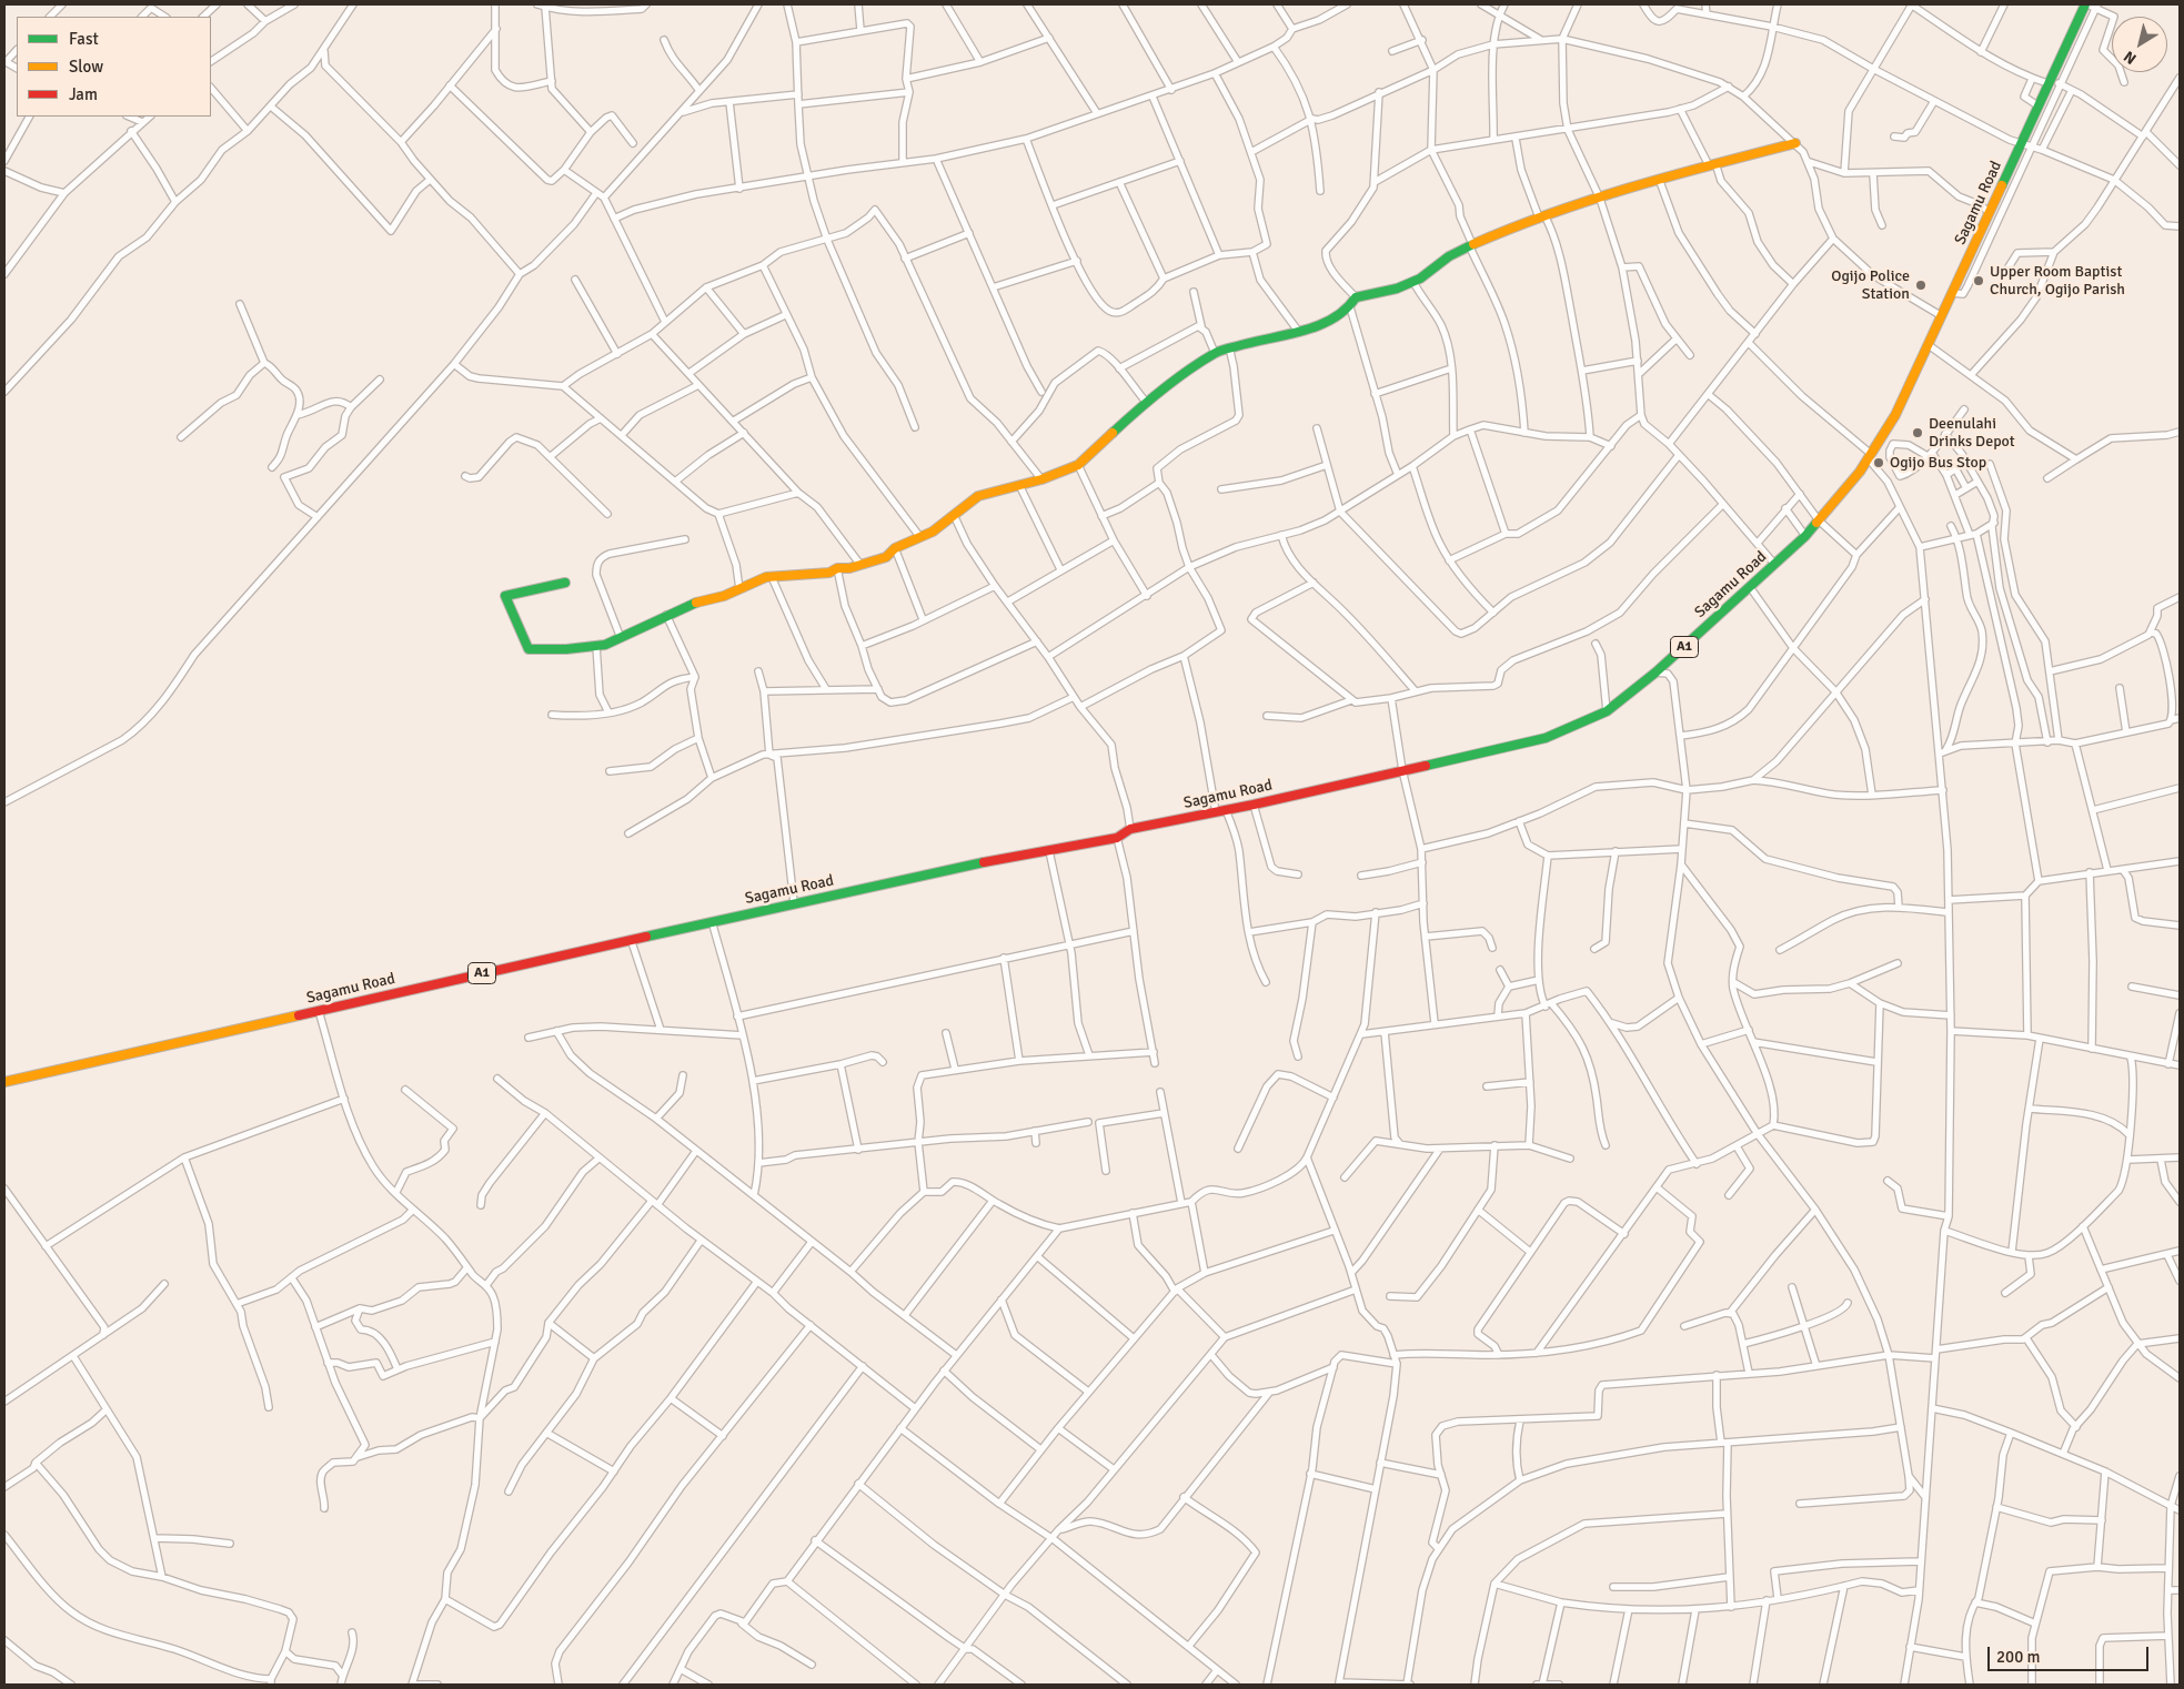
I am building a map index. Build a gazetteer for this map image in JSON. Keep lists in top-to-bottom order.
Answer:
{
  "streets": {
    "main road": ["Sagamu Road", "A1"]
  },
  "places": [
    "Upper Room Baptist Church, Ogijo Parish",
    "Ogijo Police Station",
    "Deenulahi Drinks Depot",
    "Ogijo Bus Stop"
  ],
  "legend": ["Fast", "Slow", "Jam"],
  "scale_bar": "200 m",
  "north": "bottom left"
}
